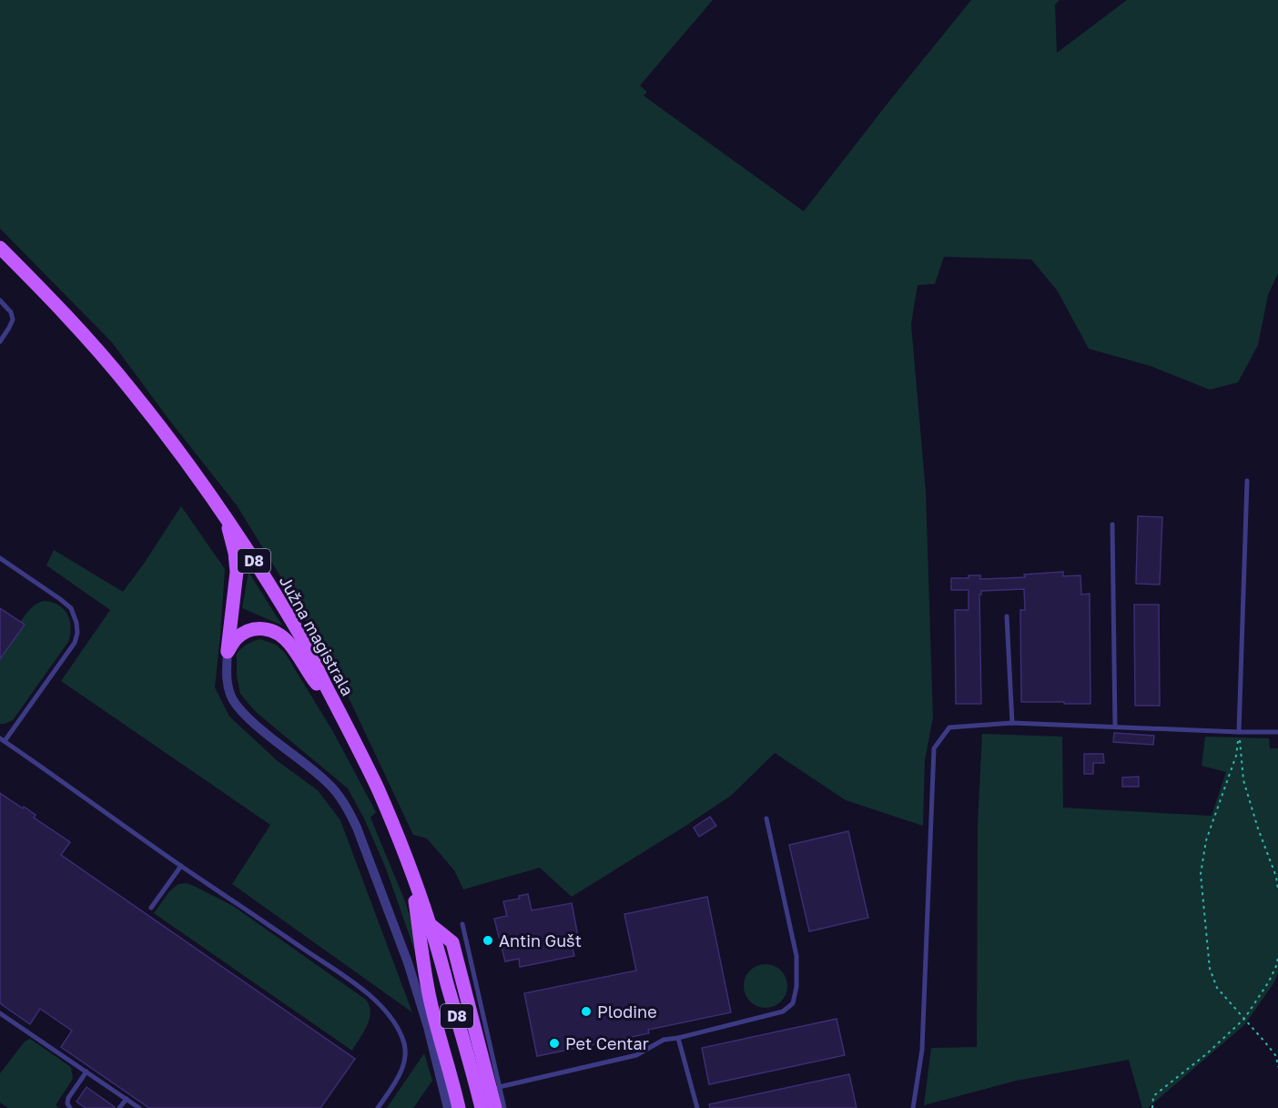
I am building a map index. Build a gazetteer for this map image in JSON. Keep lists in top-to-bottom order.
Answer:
{
  "streets": {
    "main road": ["D8", "Južna magistrala"]
  },
  "places": ["Antin Gušt", "Plodine", "Pet Centar"]
}
